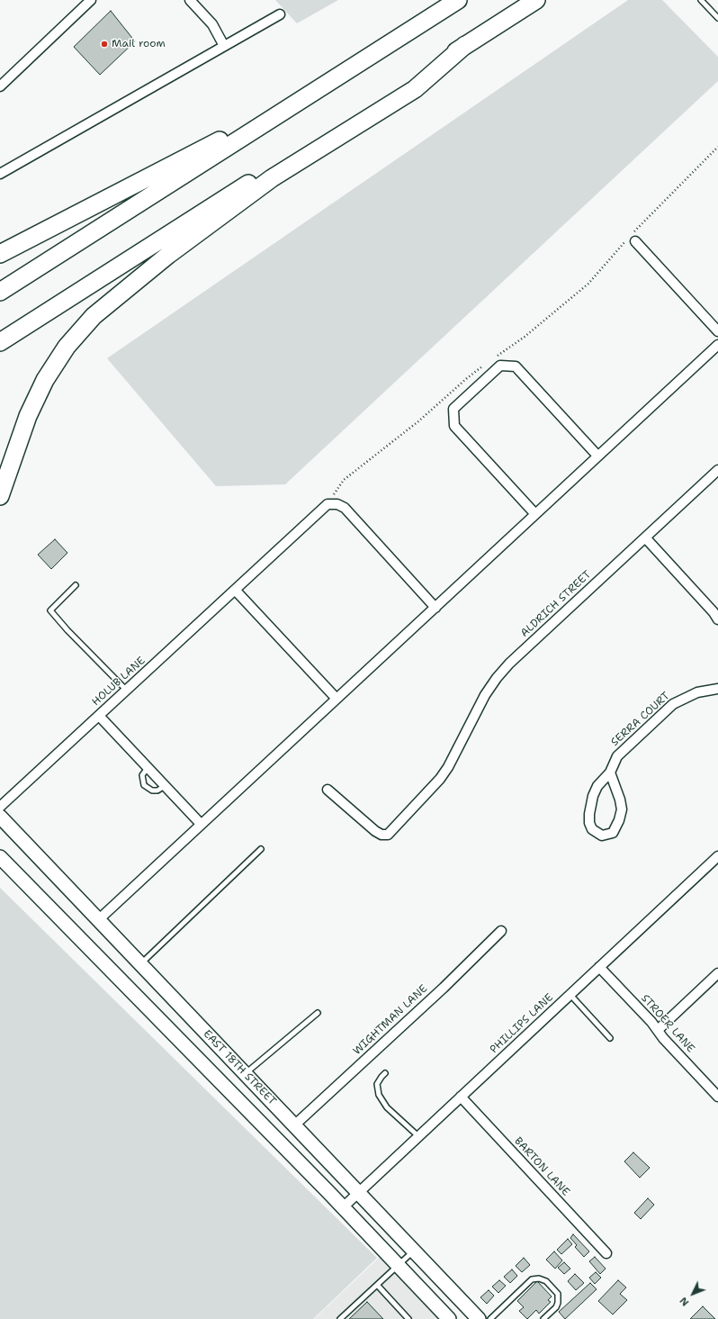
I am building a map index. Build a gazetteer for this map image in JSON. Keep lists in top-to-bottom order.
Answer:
{
  "streets": {
    "main road": ["EAST 18TH STREET"],
    "street": [
      "ALDRICH STREET",
      "HOLUB LANE",
      "SERRA COURT",
      "WIGHTMAN LANE",
      "PHILLIPS LANE",
      "STROER LANE",
      "BARTON LANE"
    ]
  },
  "crossings": [
    ["WIGHTMAN LANE", "EAST 18TH STREET"],
    ["PHILLIPS LANE", "STROER LANE"],
    ["PHILLIPS LANE", "EAST 18TH STREET"],
    ["PHILLIPS LANE", "BARTON LANE"]
  ],
  "places": ["Mail room"],
  "north": "bottom left"
}
